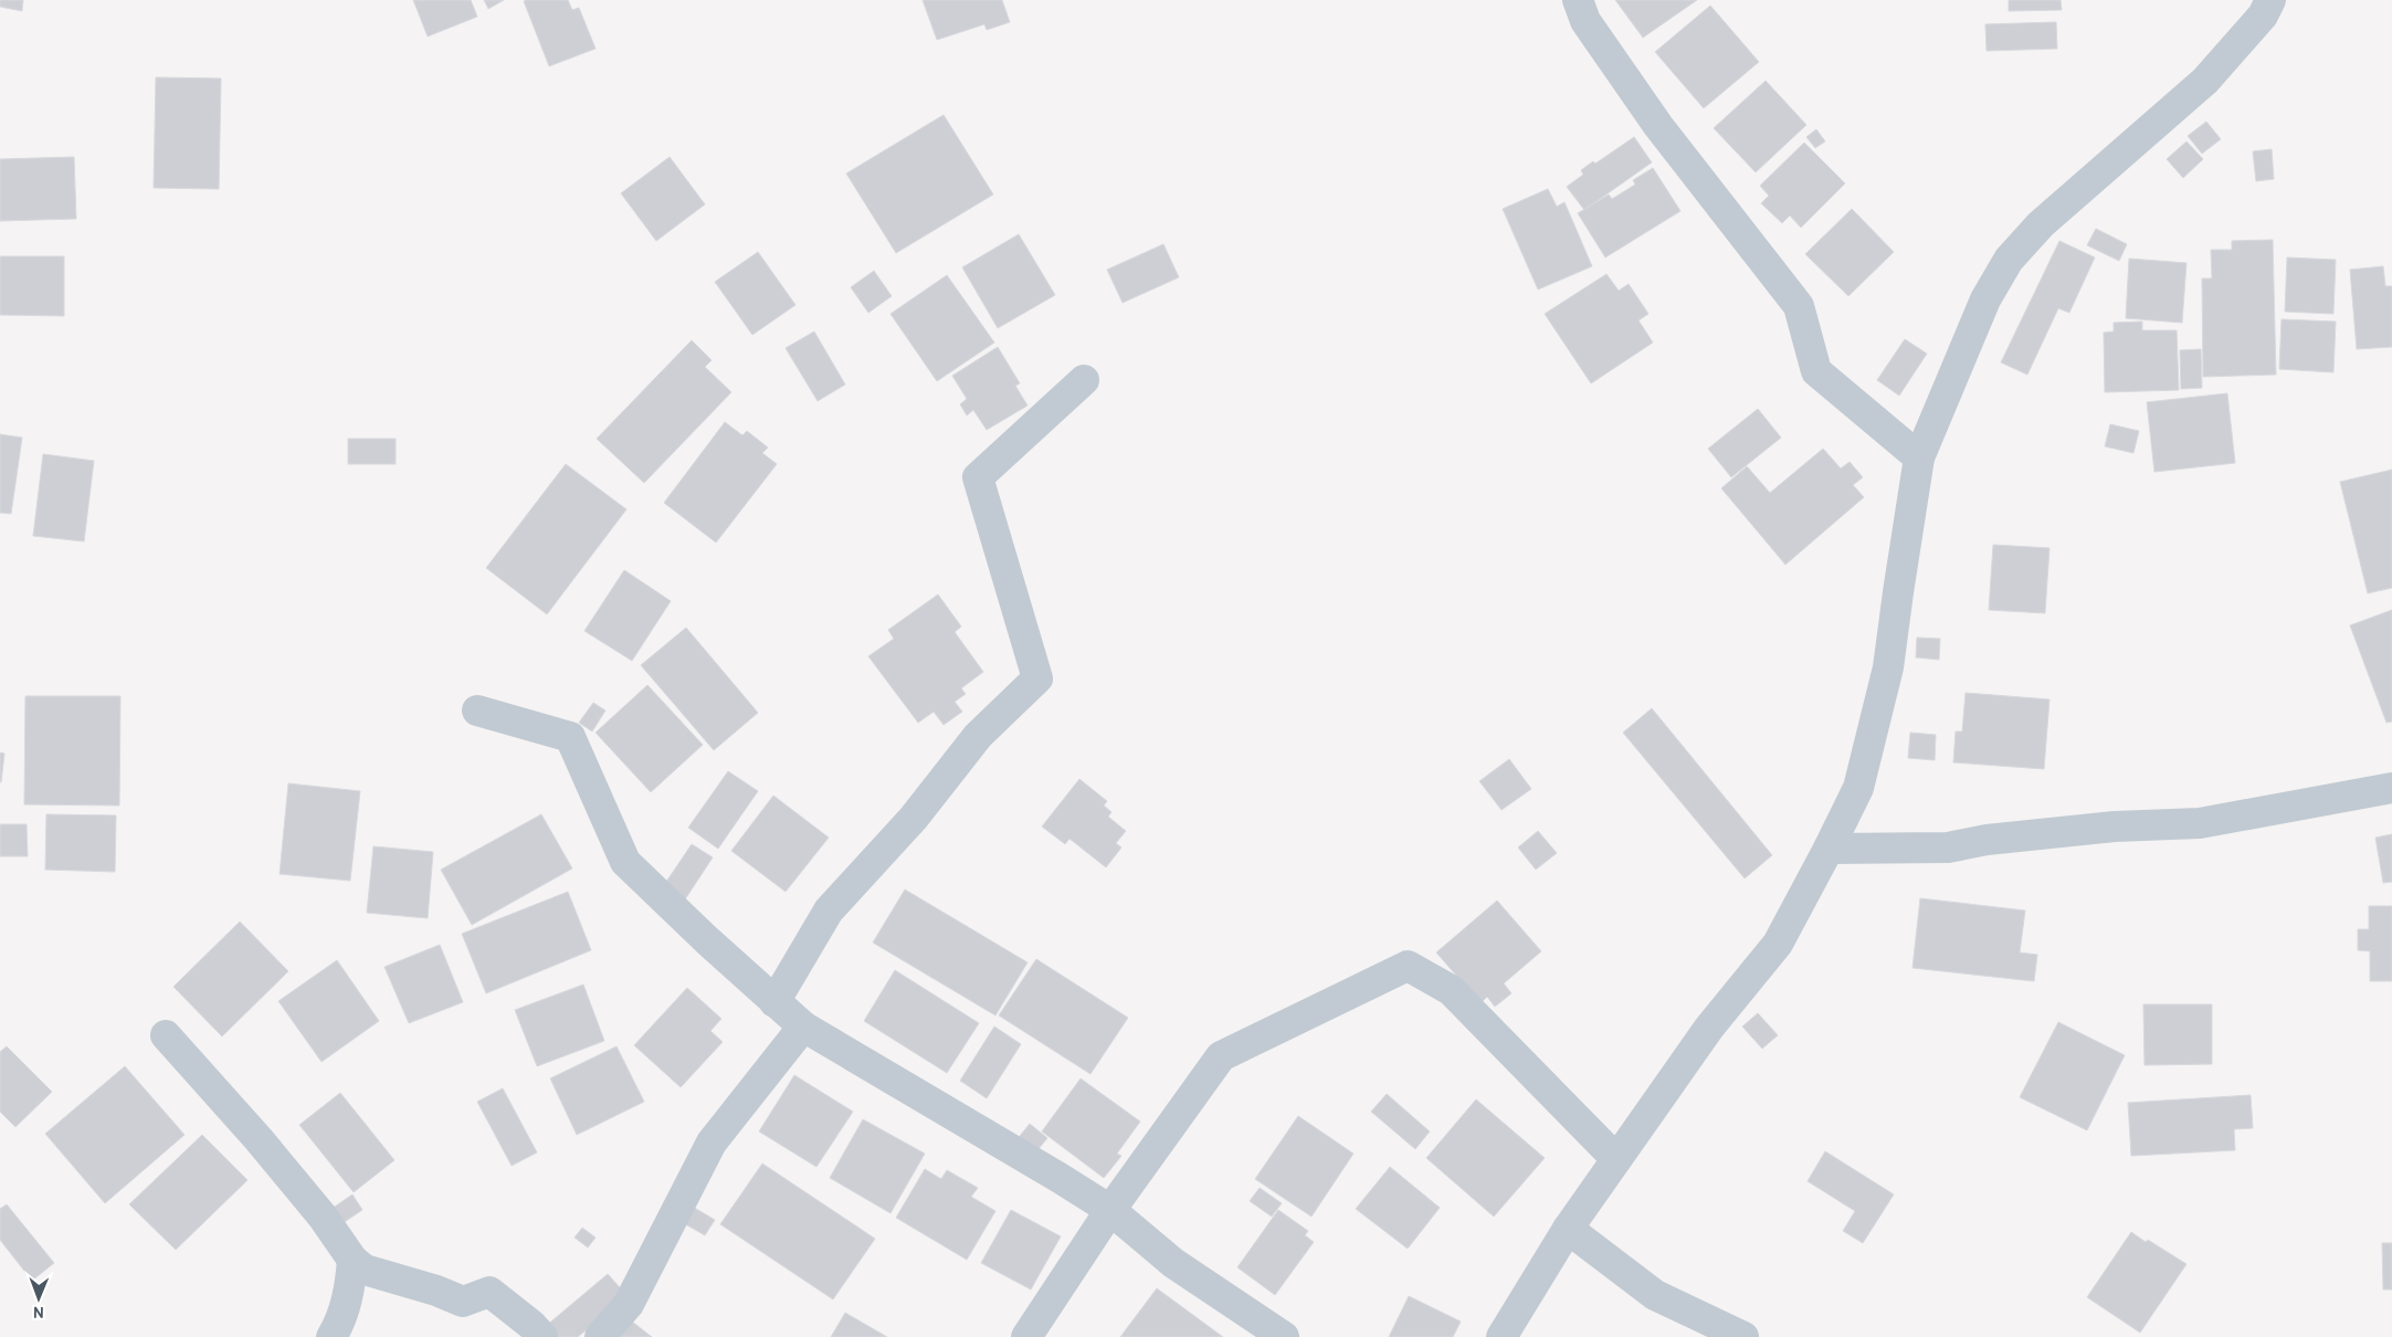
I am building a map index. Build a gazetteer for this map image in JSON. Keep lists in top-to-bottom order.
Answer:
{
  "north": "bottom"
}
